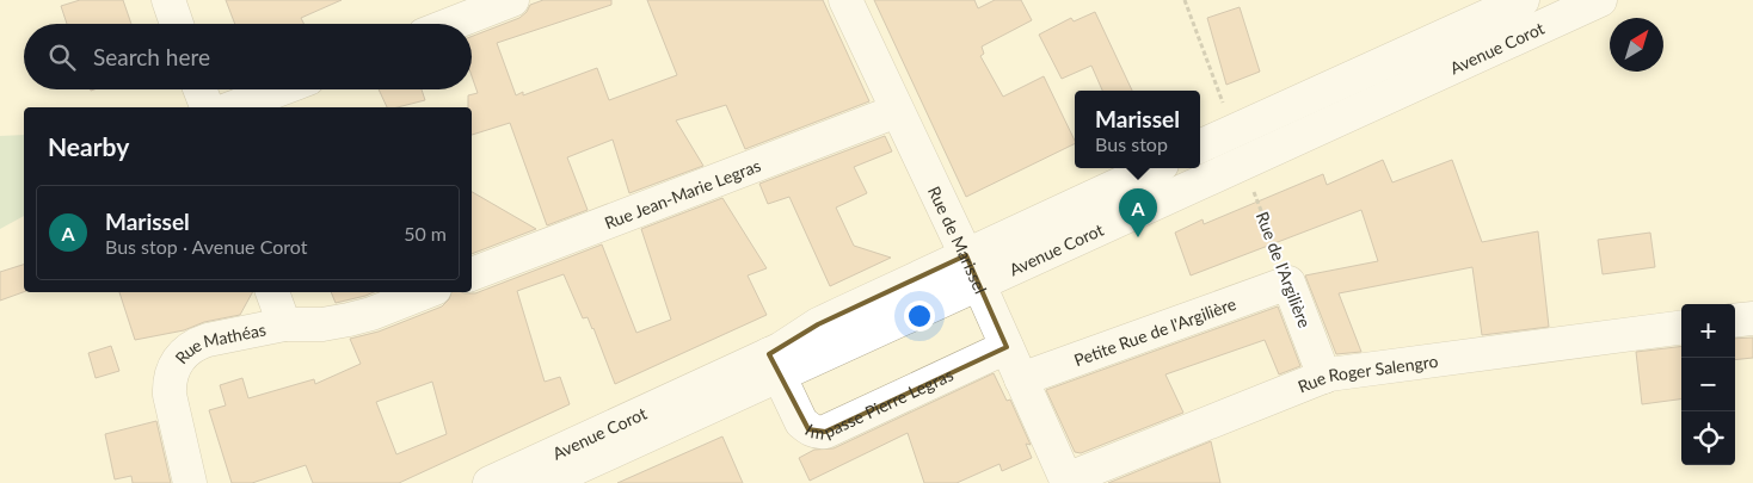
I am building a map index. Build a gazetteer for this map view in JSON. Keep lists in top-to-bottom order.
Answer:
{
  "streets": {
    "street": [
      "Avenue Corot",
      "Rue Jean-Marie Legras",
      "Rue de Marissel",
      "Rue de l'Argilière",
      "Petite Rue de l'Argilière",
      "Rue Mathéas",
      "Rue Roger Salengro",
      "Impasse Pierre Legras"
    ]
  },
  "crossings": [
    ["Avenue Corot", "Rue de Marissel"],
    ["Avenue Corot", "Rue de l'Argilière"],
    ["Avenue Corot", "Impasse Pierre Legras"],
    ["Rue Jean-Marie Legras", "Rue de Marissel"],
    ["Rue de Marissel", "Petite Rue de l'Argilière"],
    ["Rue de Marissel", "Rue Roger Salengro"],
    ["Rue de Marissel", "Impasse Pierre Legras"],
    ["Rue de l'Argilière", "Petite Rue de l'Argilière"],
    ["Rue de l'Argilière", "Rue Roger Salengro"]
  ],
  "north": "top right",
  "page": {
    "search": "Search here",
    "popup": ["Marissel", "Bus stop"],
    "heading": "Nearby",
    "list": [
      {
        "mark": "A",
        "name": "Marissel",
        "note": "Bus stop · Avenue Corot",
        "value": "50 m"
      }
    ],
    "pins": "A",
    "map_buttons": ["+", "−"]
  }
}
